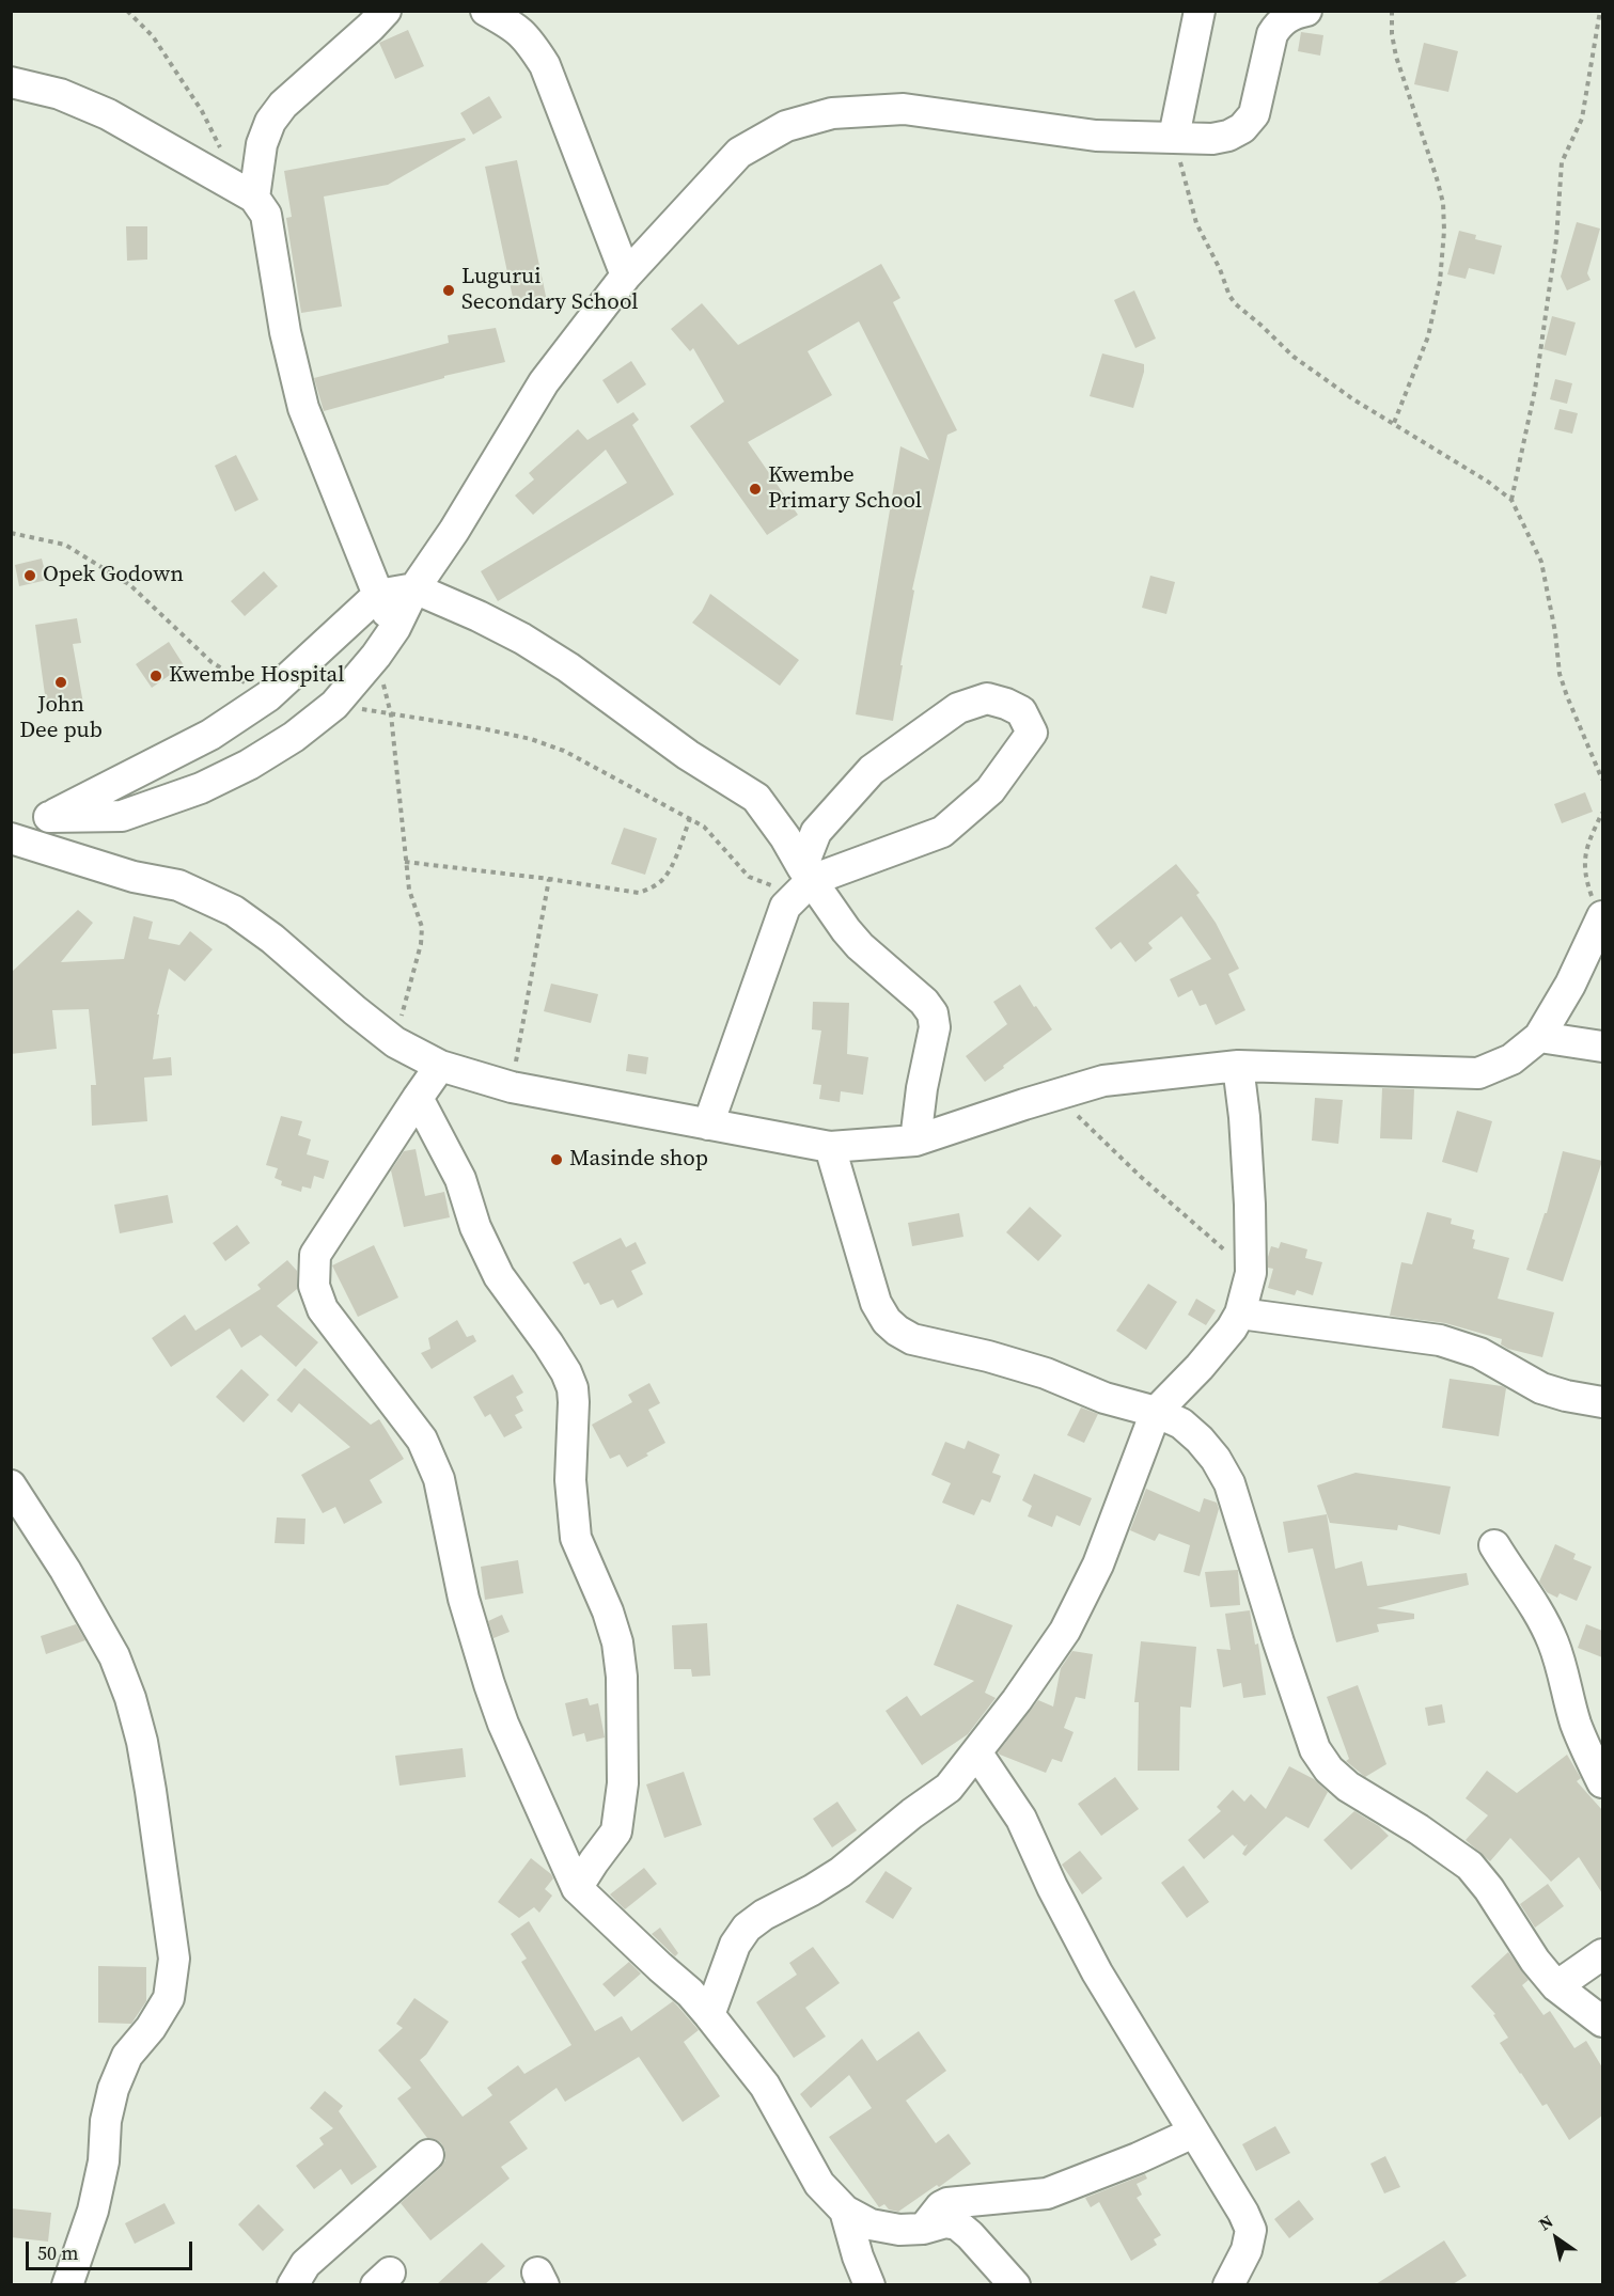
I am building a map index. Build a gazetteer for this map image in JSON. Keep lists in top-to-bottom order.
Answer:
{
  "places": [
    "Lugurui Secondary School",
    "Kwembe Primary School",
    "Opek Godown",
    "Kwembe Hospital",
    "John Dee pub",
    "Masinde shop"
  ],
  "scale_bar": "50 m",
  "north": "top left"
}
